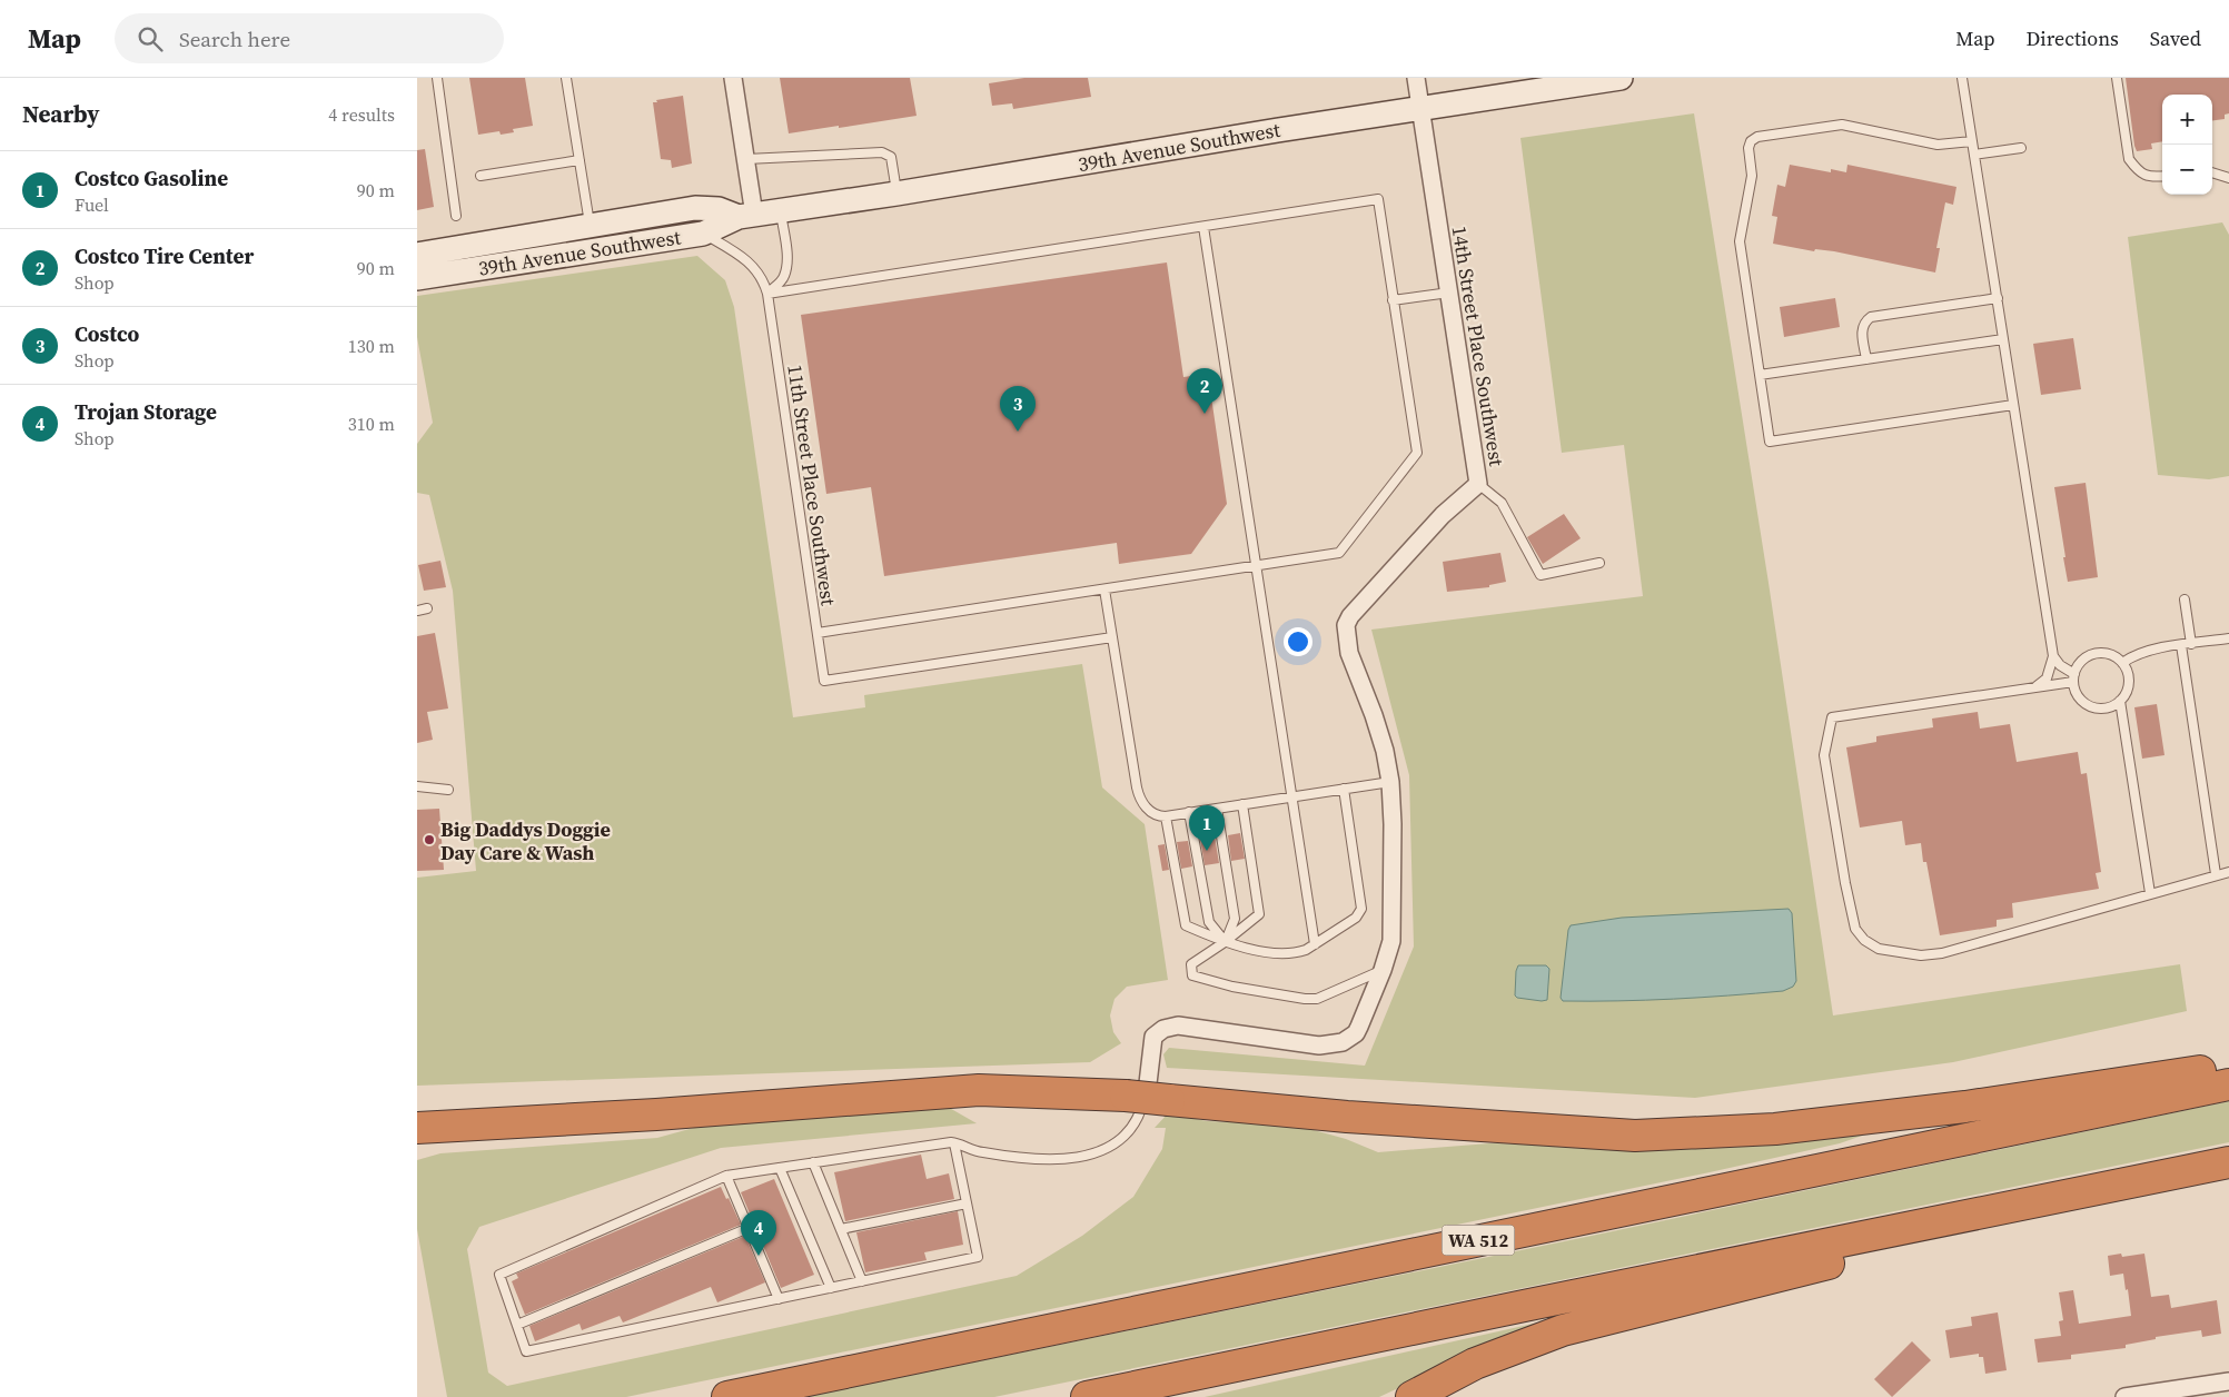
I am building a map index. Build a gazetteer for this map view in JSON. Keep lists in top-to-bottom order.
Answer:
{
  "streets": {
    "highway": ["WA 512"],
    "main road": ["39th Avenue Southwest"],
    "street": ["14th Street Place Southwest"],
    "lane": ["11th Street Place Southwest"]
  },
  "crossings": [
    ["39th Avenue Southwest", "14th Street Place Southwest"],
    ["39th Avenue Southwest", "11th Street Place Southwest"]
  ],
  "places": ["Big Daddys Doggie Day Care & Wash"],
  "page": {
    "header": "Map",
    "search": "Search here",
    "nav": ["Map", "Directions", "Saved"],
    "heading": ["Nearby", "4 results"],
    "map_buttons": ["+", "−"],
    "list": [
      {
        "mark": "1",
        "name": "Costco Gasoline",
        "note": "Fuel",
        "value": "90 m"
      },
      {
        "mark": "2",
        "name": "Costco Tire Center",
        "note": "Shop",
        "value": "90 m"
      },
      {
        "mark": "3",
        "name": "Costco",
        "note": "Shop",
        "value": "130 m"
      },
      {
        "mark": "4",
        "name": "Trojan Storage",
        "note": "Shop",
        "value": "310 m"
      }
    ],
    "pins": [
      "2",
      "3",
      "1",
      "4"
    ]
  }
}
